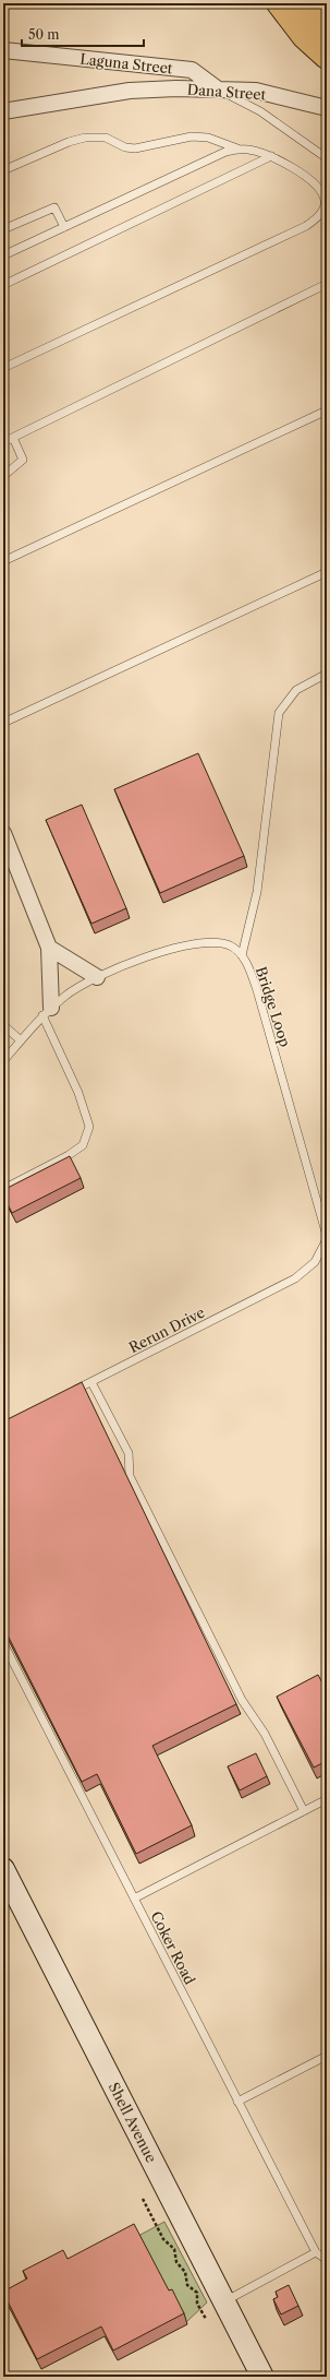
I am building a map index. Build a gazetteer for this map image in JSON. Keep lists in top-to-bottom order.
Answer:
{
  "streets": {
    "street": ["Laguna Street", "Dana Street", "Shell Avenue"],
    "lane": ["Bridge Loop", "Rerun Drive", "Coker Road"]
  },
  "crossings": [
    ["Laguna Street", "Dana Street"],
    ["Bridge Loop", "Rerun Drive"]
  ],
  "scale_bar": "50 m"
}
